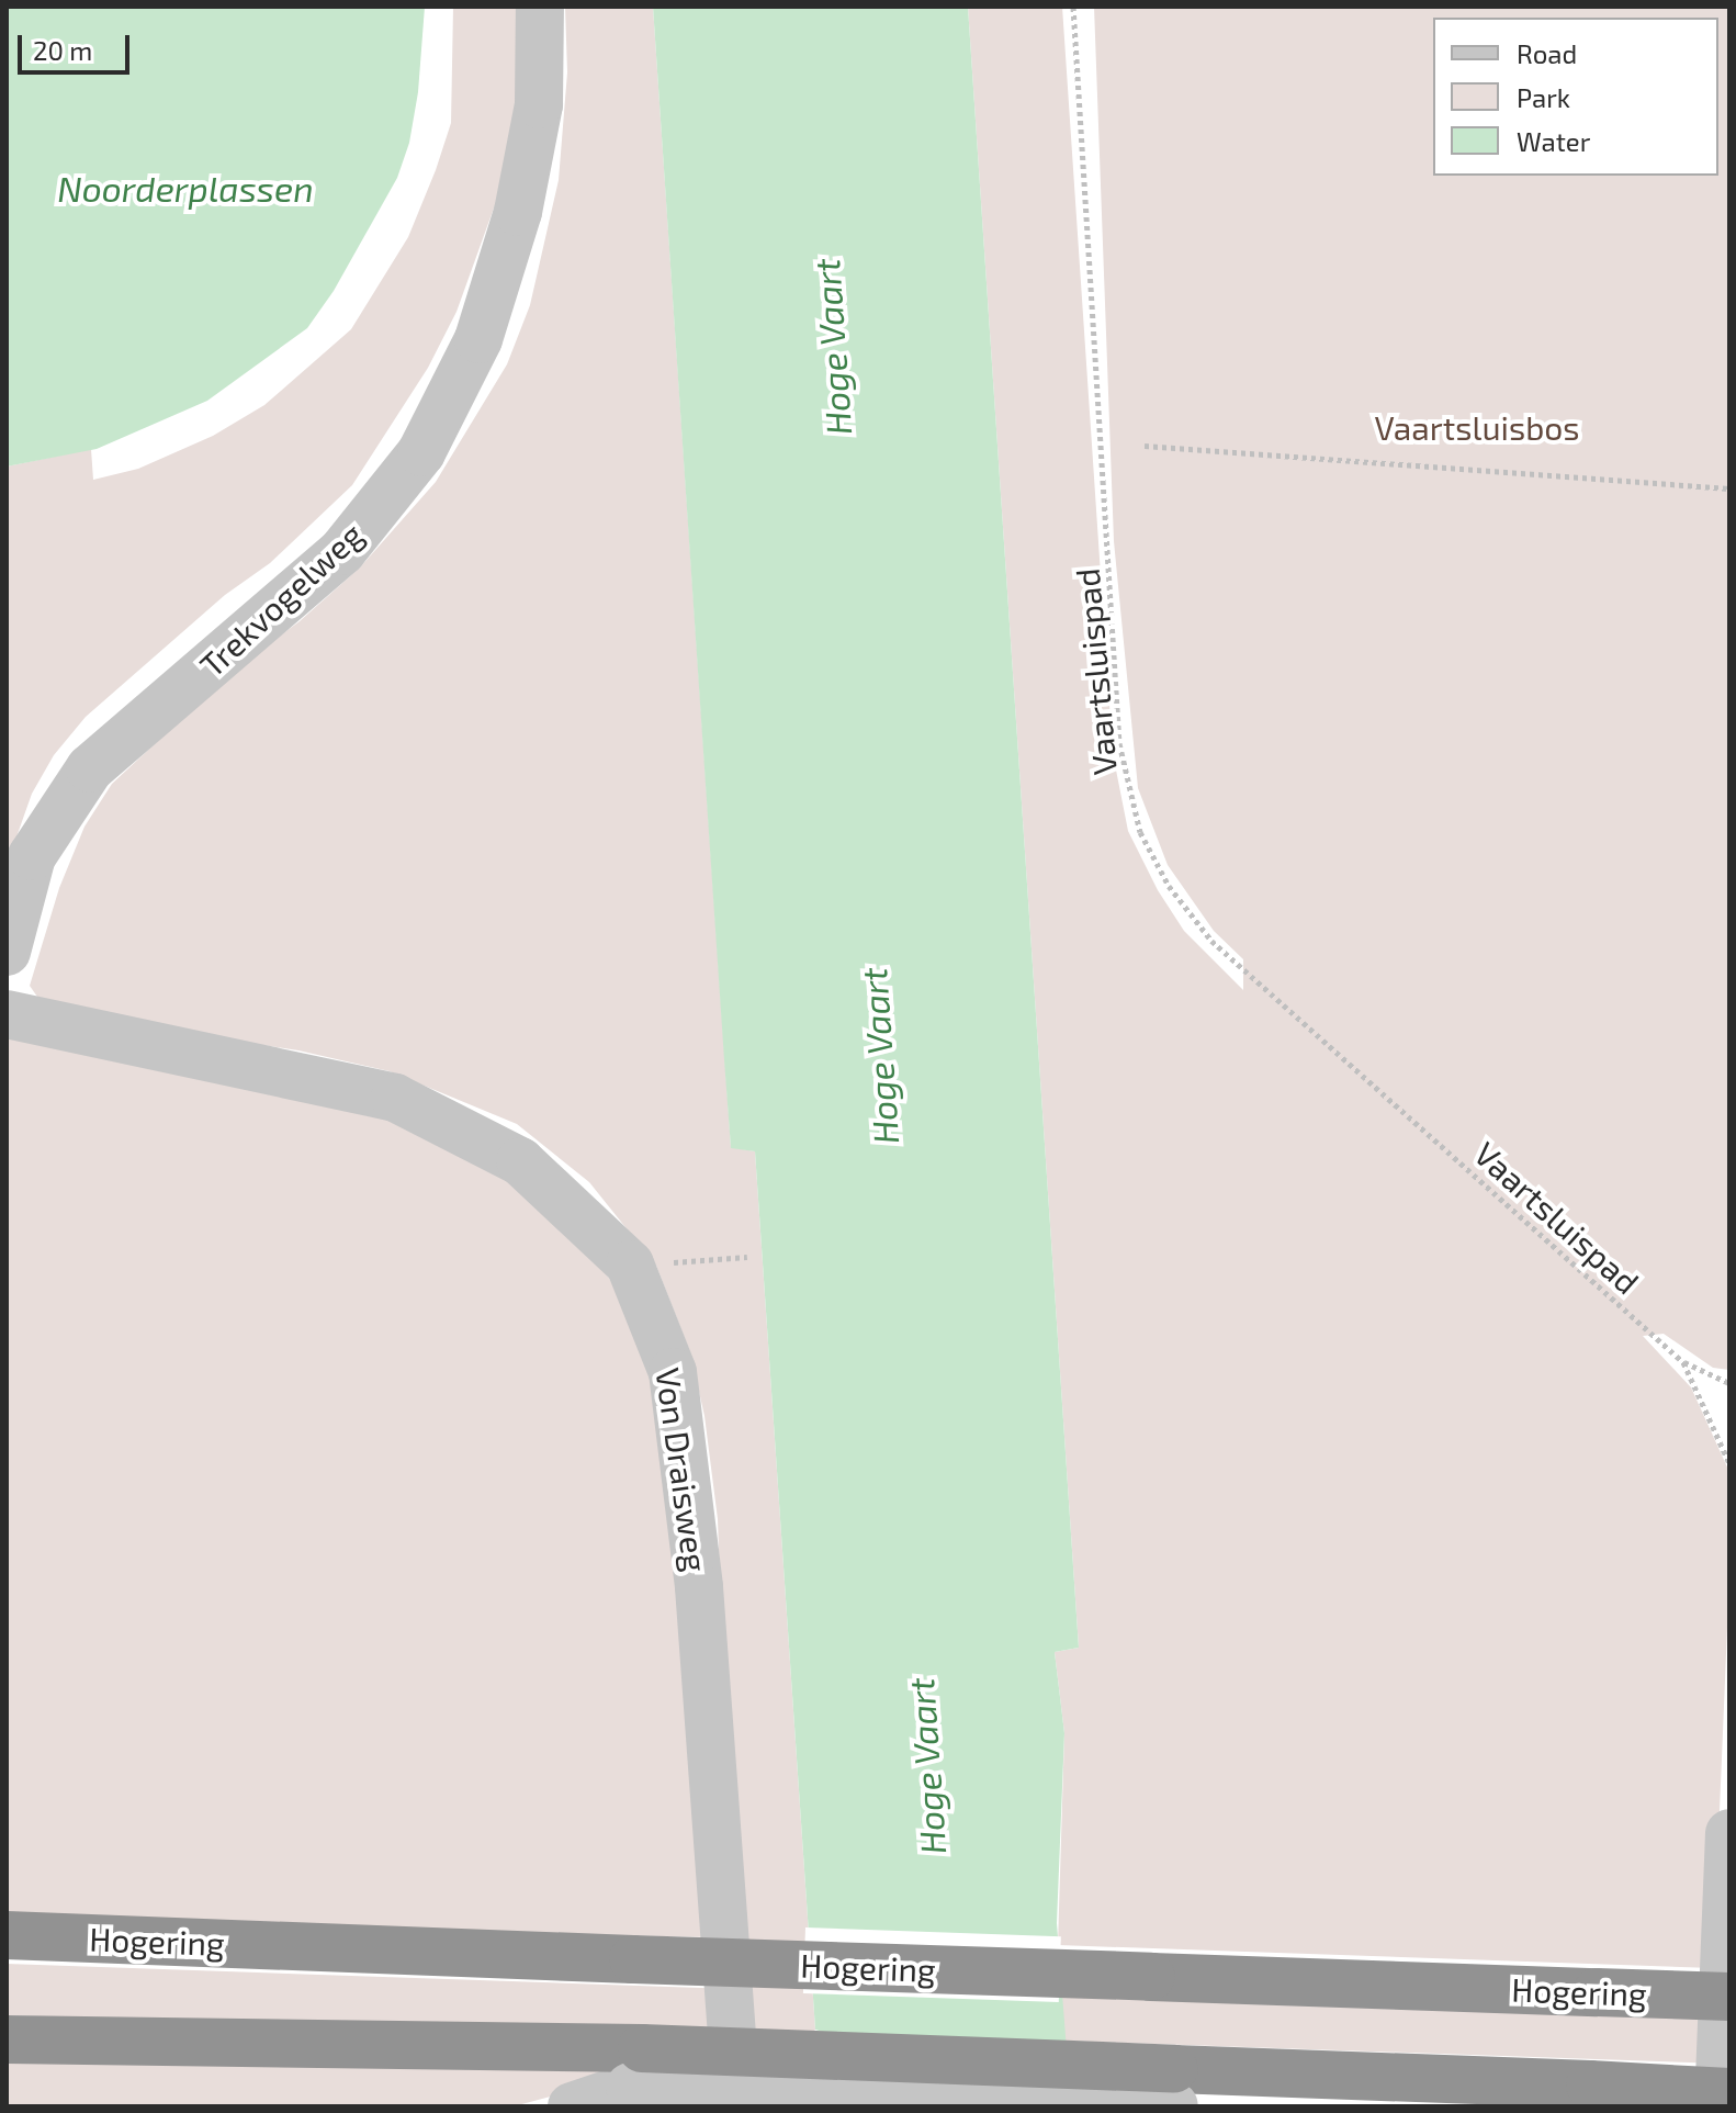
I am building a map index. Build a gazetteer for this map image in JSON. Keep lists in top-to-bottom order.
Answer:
{
  "streets": {
    "highway": ["Hogering"],
    "street": ["Trekvogelweg", "Von Draisweg"],
    "path": ["Vaartsluispad"]
  },
  "water": ["Noorderplassen", "Hoge Vaart"],
  "parks": ["Vaartsluisbos"],
  "legend": ["Road", "Park", "Water"],
  "scale_bar": "20 m"
}
